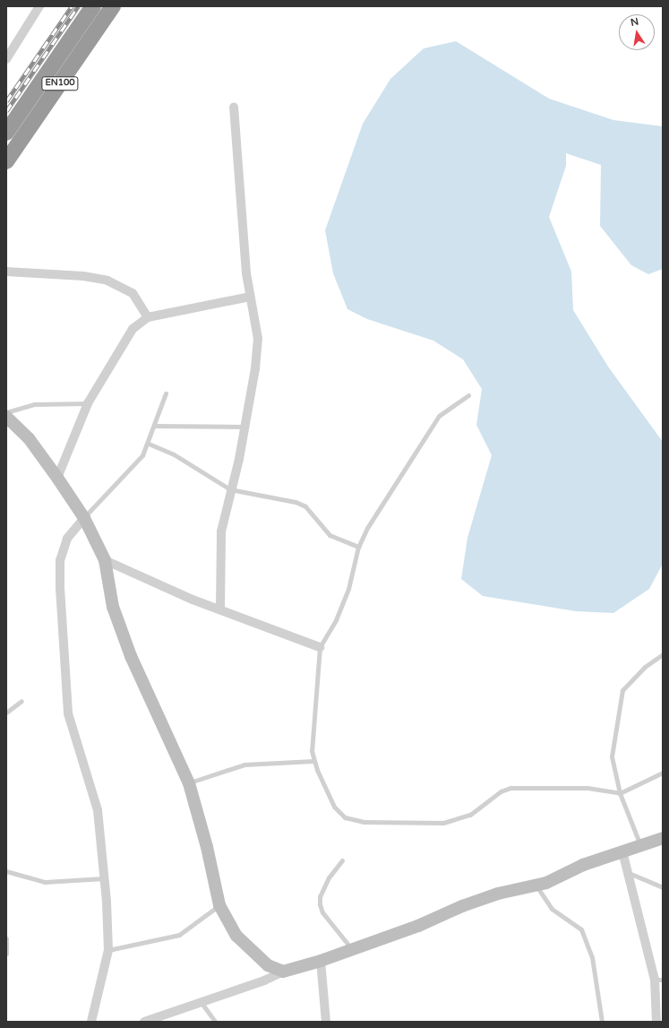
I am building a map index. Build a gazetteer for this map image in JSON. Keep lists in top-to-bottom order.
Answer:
{
  "streets": {
    "highway": ["EN100"]
  },
  "north": "top"
}
